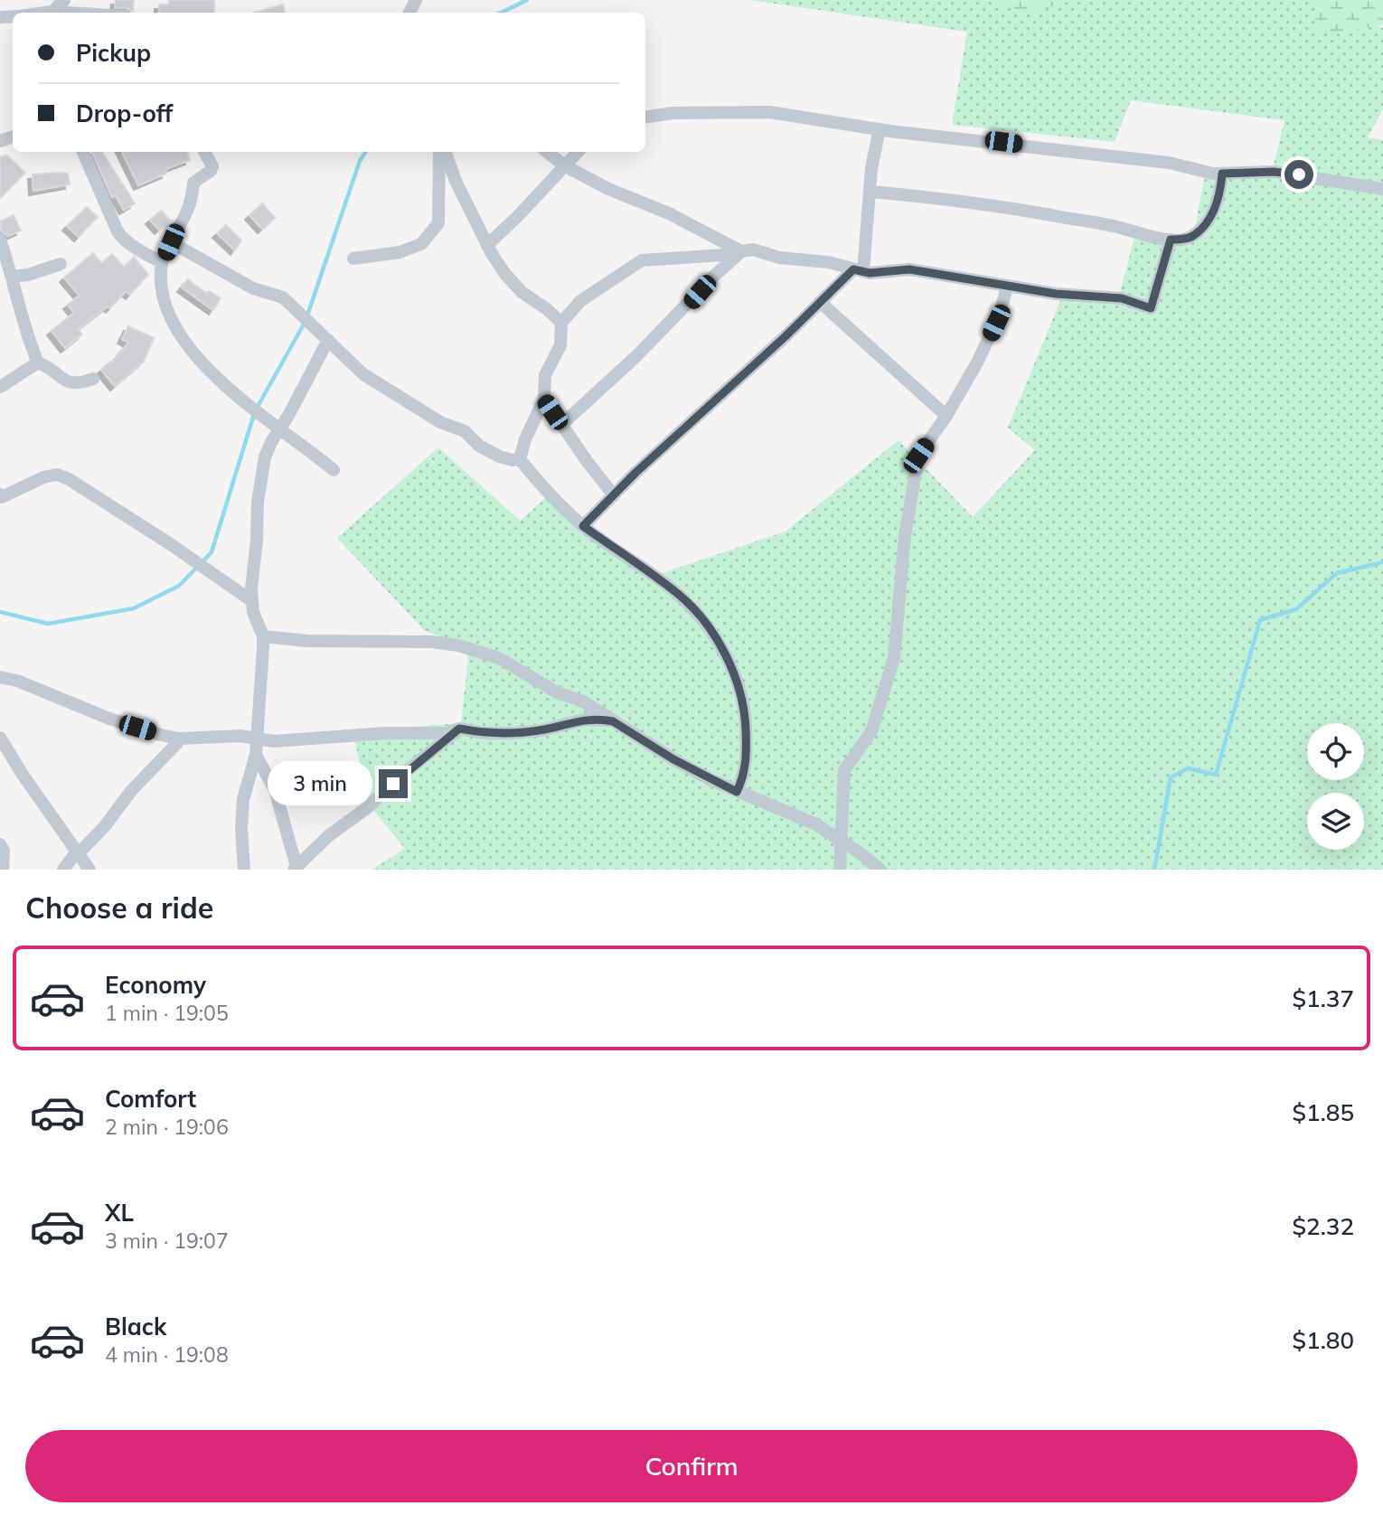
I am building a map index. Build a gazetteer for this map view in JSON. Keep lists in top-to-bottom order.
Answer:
{
  "page": {
    "banner": ["Pickup", "Drop-off"],
    "bubble": "3 min",
    "heading": "Choose a ride",
    "list": [
      {
        "name": "Economy",
        "note": "1 min · 19:05",
        "value": "$1.37"
      },
      {
        "name": "Comfort",
        "note": "2 min · 19:06",
        "value": "$1.85"
      },
      {
        "name": "XL",
        "note": "3 min · 19:07",
        "value": "$2.32"
      },
      {
        "name": "Black",
        "note": "4 min · 19:08",
        "value": "$1.80"
      }
    ],
    "buttons": "Confirm"
  }
}
